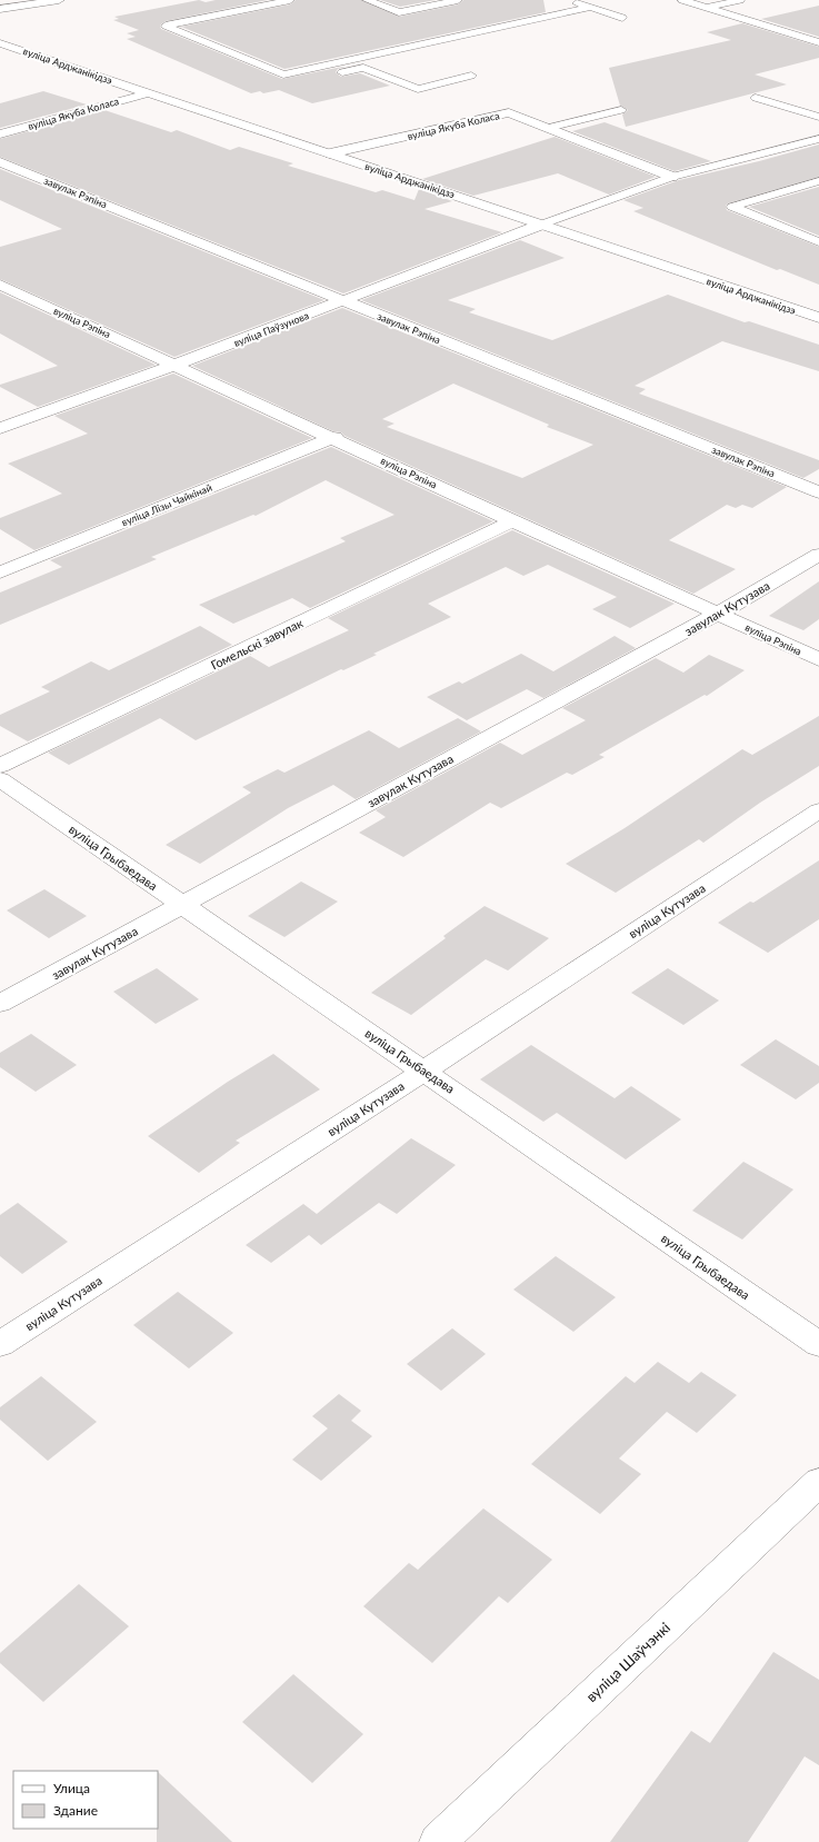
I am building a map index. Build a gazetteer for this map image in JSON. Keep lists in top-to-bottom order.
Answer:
{
  "streets": {
    "street": [
      "вуліца Арджанікідзэ",
      "вуліца Якуба Коласа",
      "завулак Рэпіна",
      "вуліца Рэпіна",
      "вуліца Паўзунова",
      "вуліца Лізы Чайкінай",
      "завулак Кутузава",
      "Гомельскі завулак",
      "вуліца Грыбаедава",
      "вуліца Кутузава",
      "вуліца Шаўчэнкі"
    ]
  },
  "crossings": [
    ["вуліца Арджанікідзэ", "вуліца Якуба Коласа"],
    ["вуліца Арджанікідзэ", "вуліца Паўзунова"],
    ["завулак Рэпіна", "вуліца Паўзунова"],
    ["вуліца Рэпіна", "вуліца Паўзунова"],
    ["вуліца Рэпіна", "вуліца Лізы Чайкінай"],
    ["вуліца Рэпіна", "завулак Кутузава"],
    ["вуліца Рэпіна", "Гомельскі завулак"],
    ["завулак Кутузава", "вуліца Грыбаедава"],
    ["вуліца Грыбаедава", "вуліца Кутузава"]
  ],
  "legend": ["Улица", "Здание"]
}
